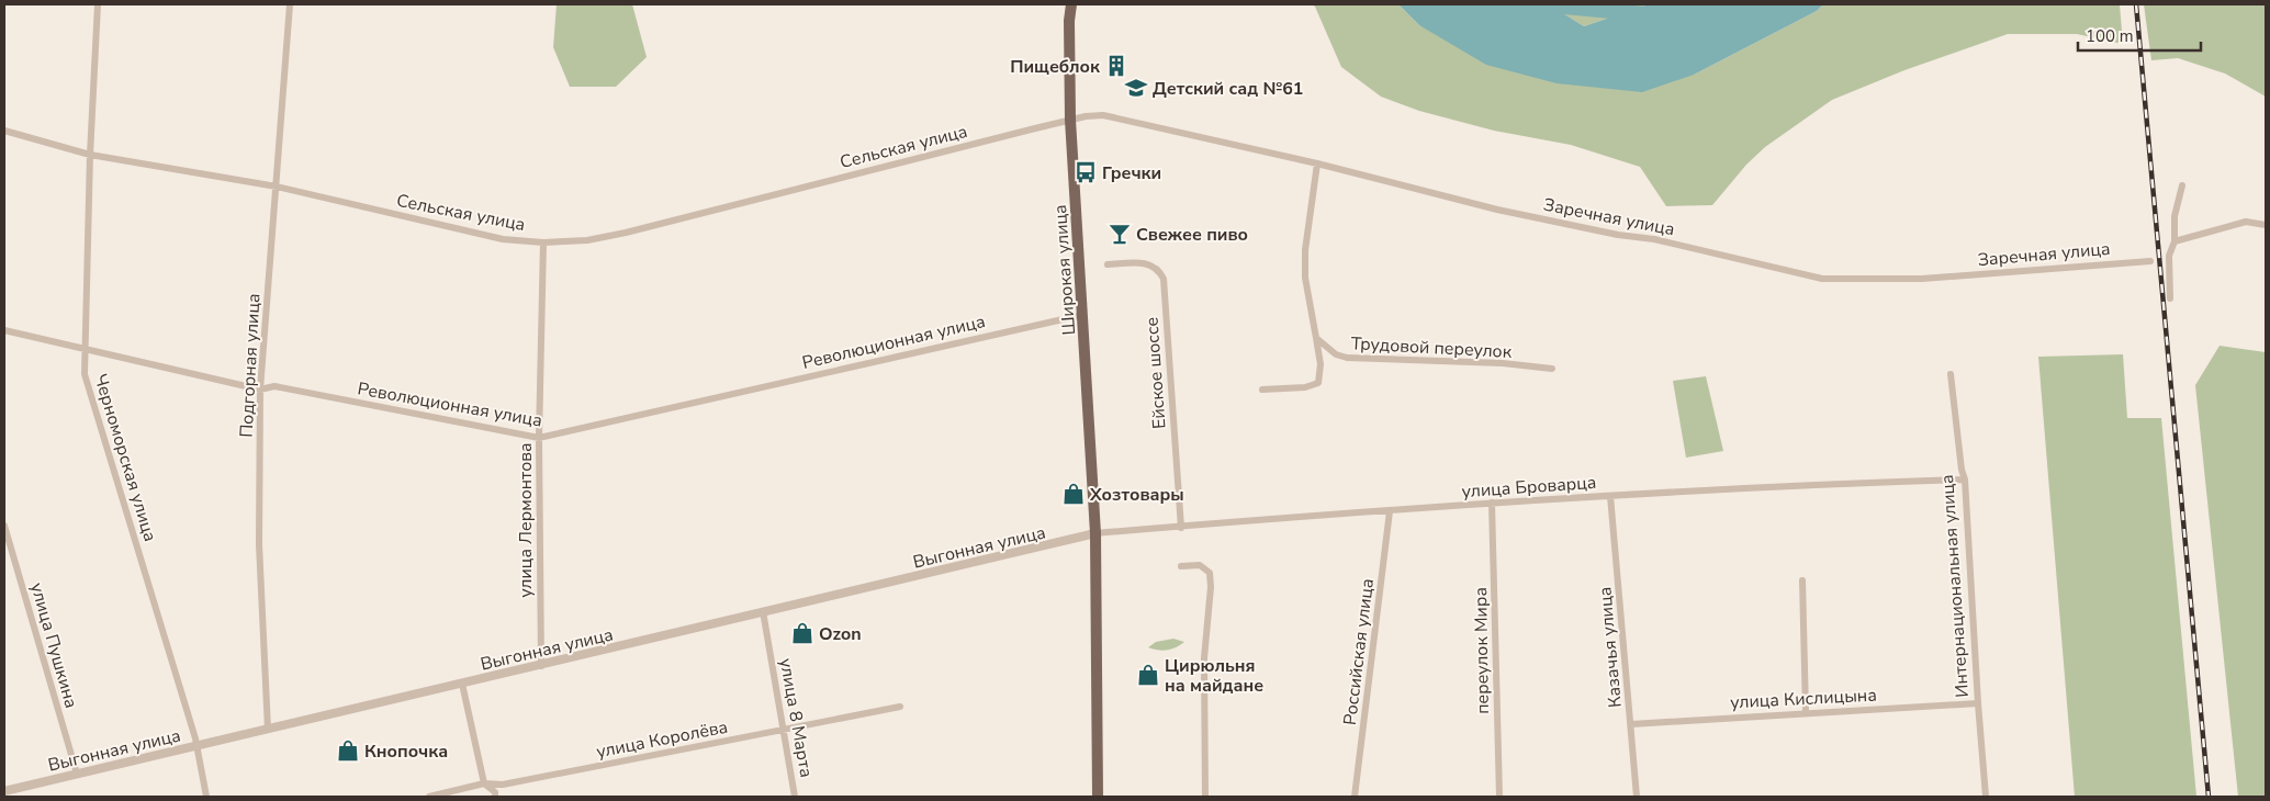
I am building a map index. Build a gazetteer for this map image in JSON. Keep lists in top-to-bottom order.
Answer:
{
  "streets": {
    "main road": ["Широкая улица"],
    "street": [
      "Сельская улица",
      "Заречная улица",
      "Революционная улица",
      "Трудовой переулок",
      "Подгорная улица",
      "Ейское шоссе",
      "Черноморская улица",
      "улица Броварца",
      "улица Лермонтова",
      "Выгонная улица",
      "Интернациональная улица",
      "улица Пушкина",
      "Казачья улица",
      "переулок Мира",
      "Российская улица",
      "улица Кислицына",
      "улица 8 Марта",
      "улица Королёва"
    ]
  },
  "crossings": [
    ["Сельская улица", "Заречная улица"],
    ["Сельская улица", "Широкая улица"],
    ["Сельская улица", "Подгорная улица"],
    ["Сельская улица", "Черноморская улица"],
    ["Сельская улица", "улица Лермонтова"],
    ["Заречная улица", "Широкая улица"],
    ["Широкая улица", "Революционная улица"],
    ["Широкая улица", "улица Броварца"],
    ["Широкая улица", "Выгонная улица"],
    ["Революционная улица", "Подгорная улица"],
    ["Революционная улица", "Черноморская улица"],
    ["Революционная улица", "улица Лермонтова"],
    ["Подгорная улица", "Выгонная улица"],
    ["Ейское шоссе", "улица Броварца"],
    ["Черноморская улица", "Выгонная улица"],
    ["улица Броварца", "Выгонная улица"],
    ["улица Броварца", "Интернациональная улица"],
    ["улица Броварца", "Казачья улица"],
    ["улица Броварца", "переулок Мира"],
    ["улица Броварца", "Российская улица"],
    ["улица Лермонтова", "Выгонная улица"],
    ["Выгонная улица", "улица Пушкина"],
    ["Выгонная улица", "улица 8 Марта"],
    ["Интернациональная улица", "улица Кислицына"],
    ["Казачья улица", "улица Кислицына"],
    ["улица 8 Марта", "улица Королёва"]
  ],
  "places": {
    "building": ["Пищеблок"],
    "school or university": ["Детский сад №61"],
    "bus stop": ["Гречки"],
    "bar": ["Свежее пиво"],
    "shop": [
      "Хозтовары",
      "Ozon",
      "Цирюльня на майдане",
      "Кнопочка"
    ]
  },
  "scale_bar": "100 m"
}
